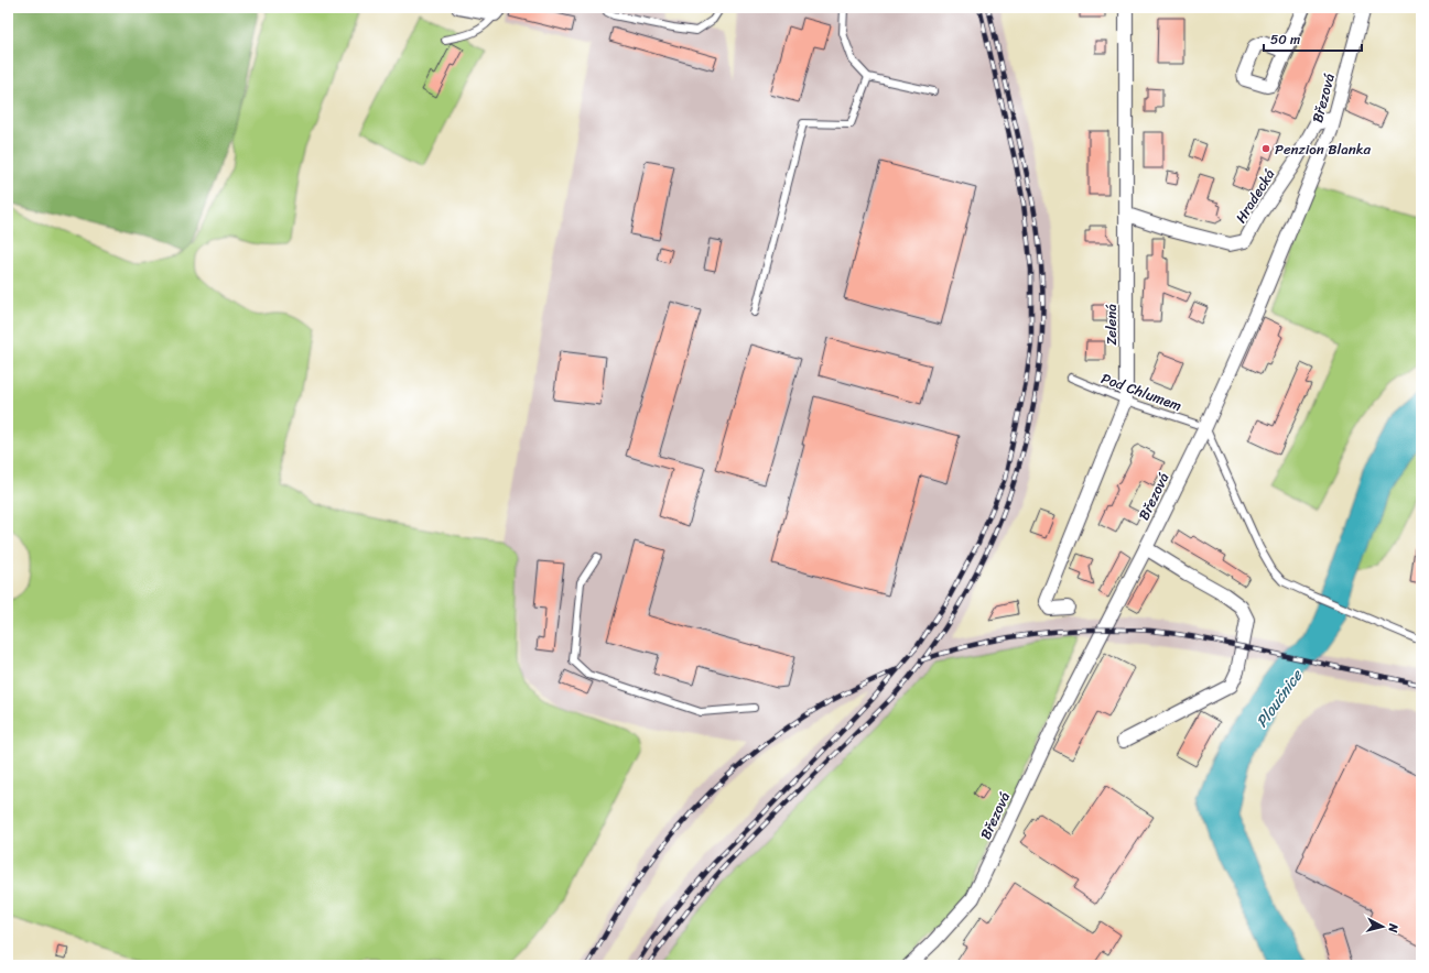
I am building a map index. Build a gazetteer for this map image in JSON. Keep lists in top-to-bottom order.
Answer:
{
  "streets": {
    "street": ["Březová", "Hradecká", "Zelená"],
    "lane": ["Pod Chlumem"]
  },
  "crossings": [
    ["Březová", "Hradecká"],
    ["Březová", "Pod Chlumem"],
    ["Hradecká", "Zelená"],
    ["Zelená", "Pod Chlumem"]
  ],
  "water": ["Ploučnice"],
  "places": ["Penzion Blanka"],
  "scale_bar": "50 m",
  "north": "right"
}
